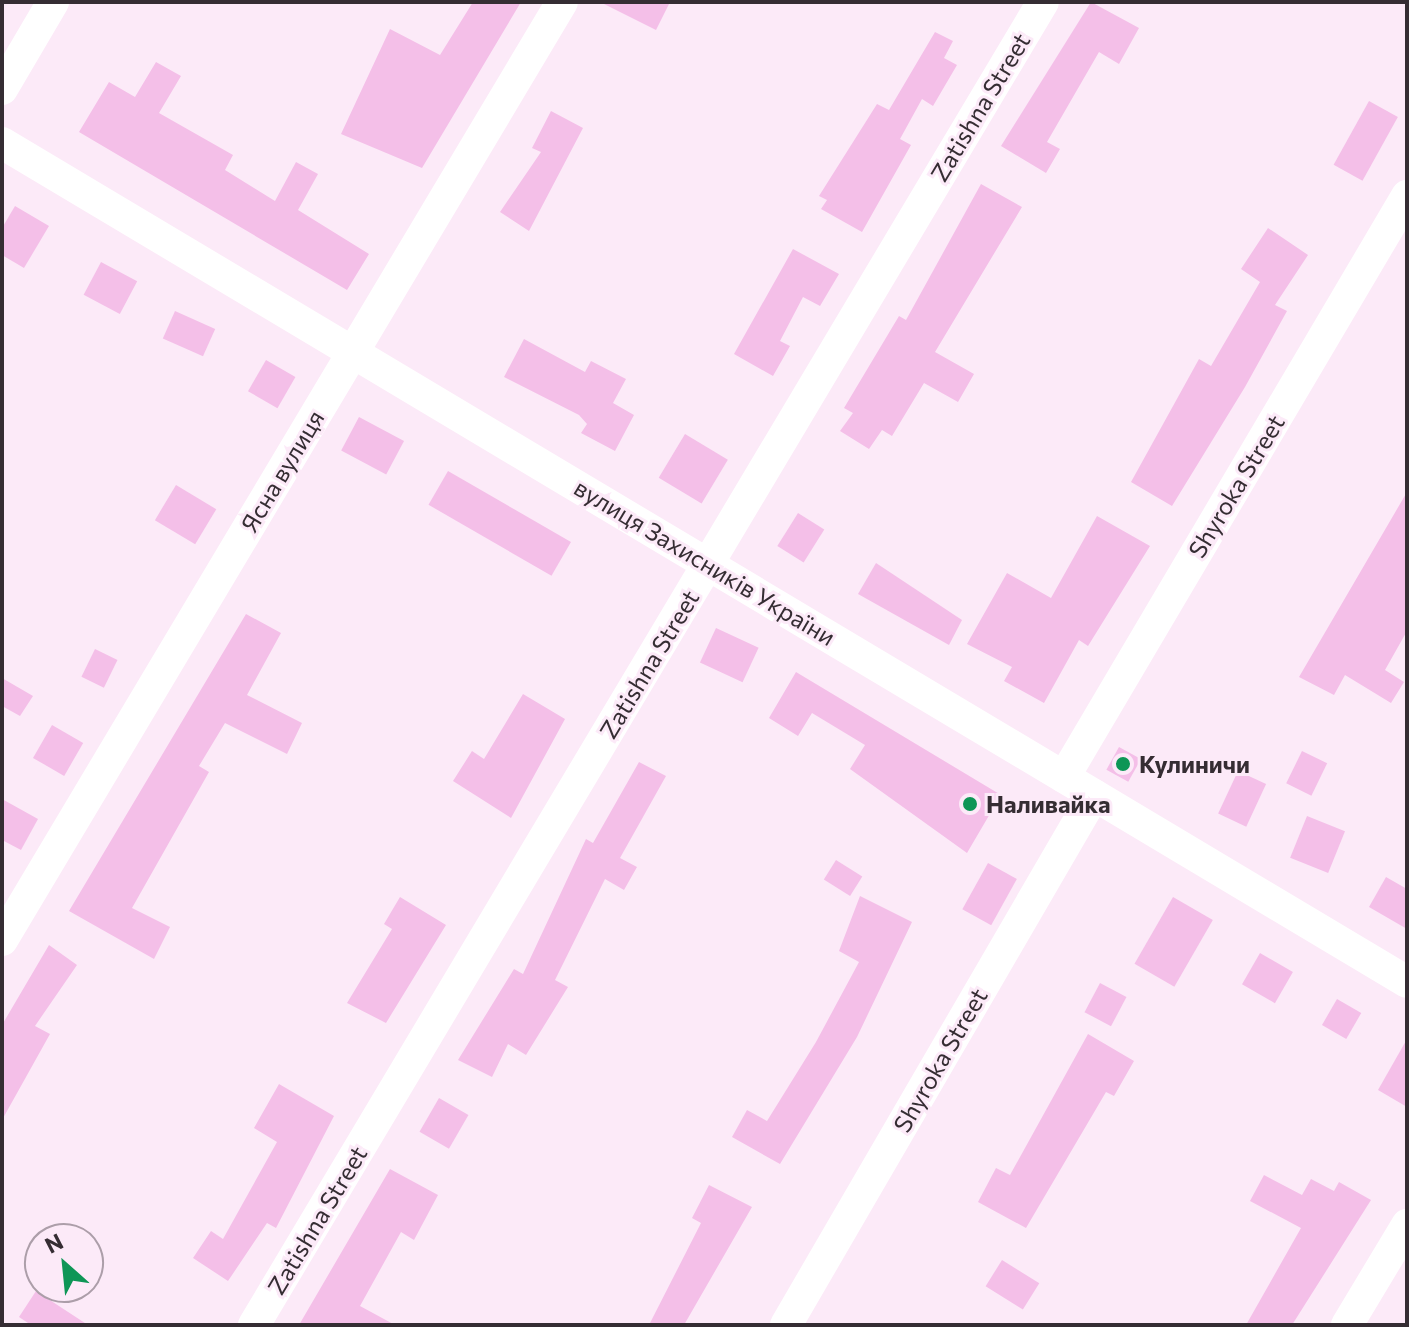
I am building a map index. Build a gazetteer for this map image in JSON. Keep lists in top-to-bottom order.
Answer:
{
  "streets": {
    "street": [
      "Zatishna Street",
      "Ясна вулиця",
      "Shyroka Street",
      "вулиця Захисників України"
    ]
  },
  "crossings": [
    ["Zatishna Street", "вулиця Захисників України"],
    ["Ясна вулиця", "вулиця Захисників України"],
    ["Shyroka Street", "вулиця Захисників України"]
  ],
  "places": ["Кулиничи", "Наливайка"],
  "north": "top left"
}
